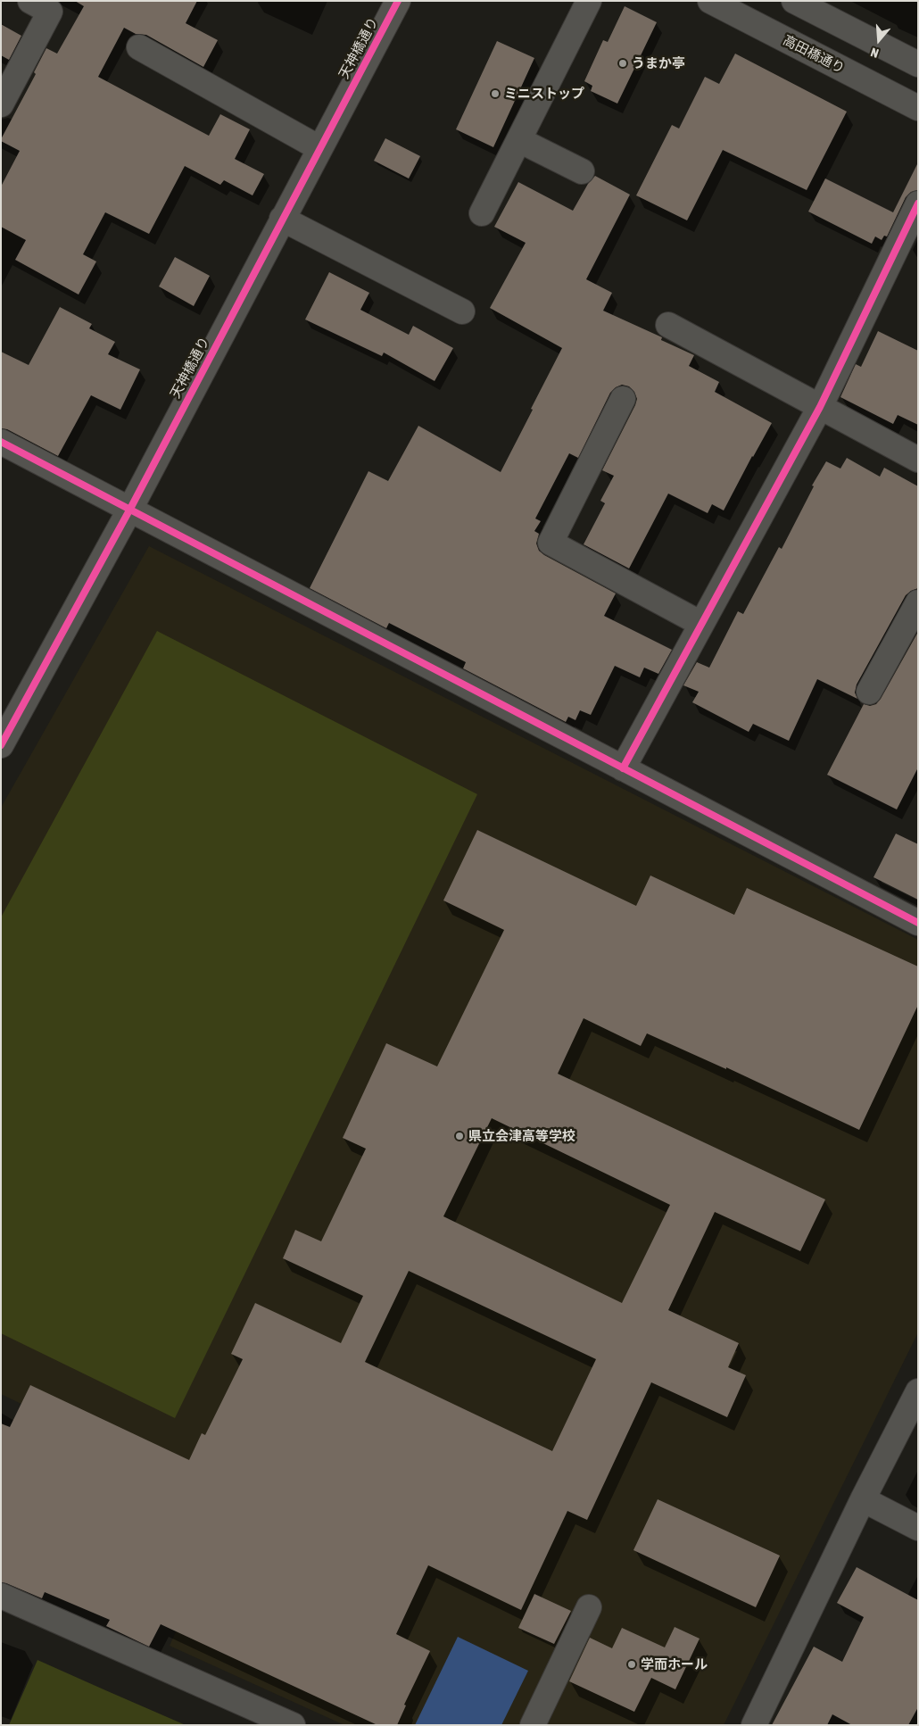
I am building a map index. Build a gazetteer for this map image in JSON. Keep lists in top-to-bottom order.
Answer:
{
  "streets": {
    "street": ["天神橋通り", "高田橋通り"]
  },
  "places": [
    "うまか亭",
    "ミニストップ",
    "県立会津高等学校",
    "学而ホール"
  ],
  "north": "bottom"
}
